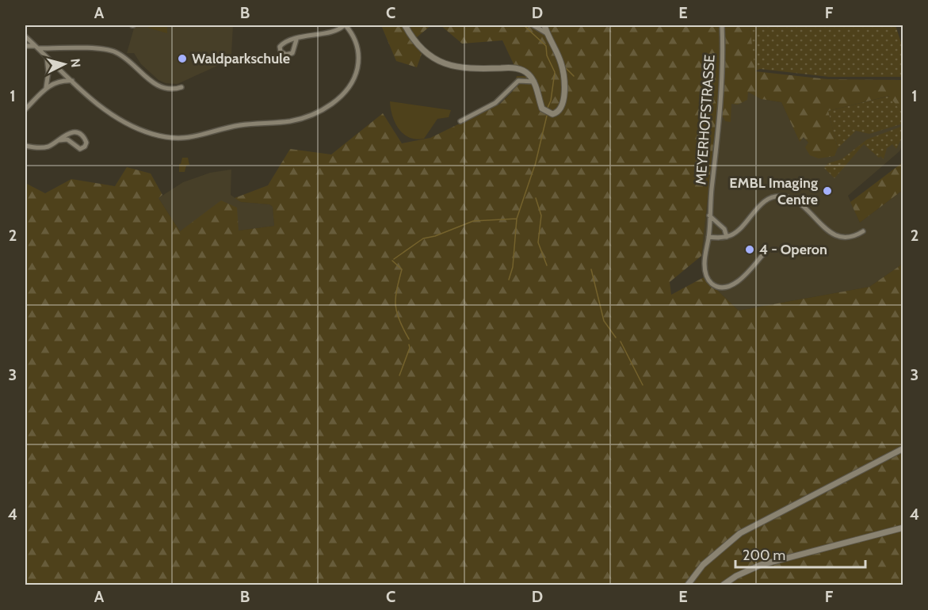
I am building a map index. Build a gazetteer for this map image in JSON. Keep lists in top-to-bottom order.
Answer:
{
  "streets": {
    "street": ["MEYERHOFSTRASSE"]
  },
  "places": ["Waldparkschule", "EMBL Imaging Centre", "4 - Operon"],
  "scale_bar": "200 m",
  "north": "right",
  "grid": {
    "columns": [
      "A",
      "B",
      "C",
      "D",
      "E",
      "F"
    ],
    "rows": [
      "1",
      "2",
      "3",
      "4"
    ]
  }
}
